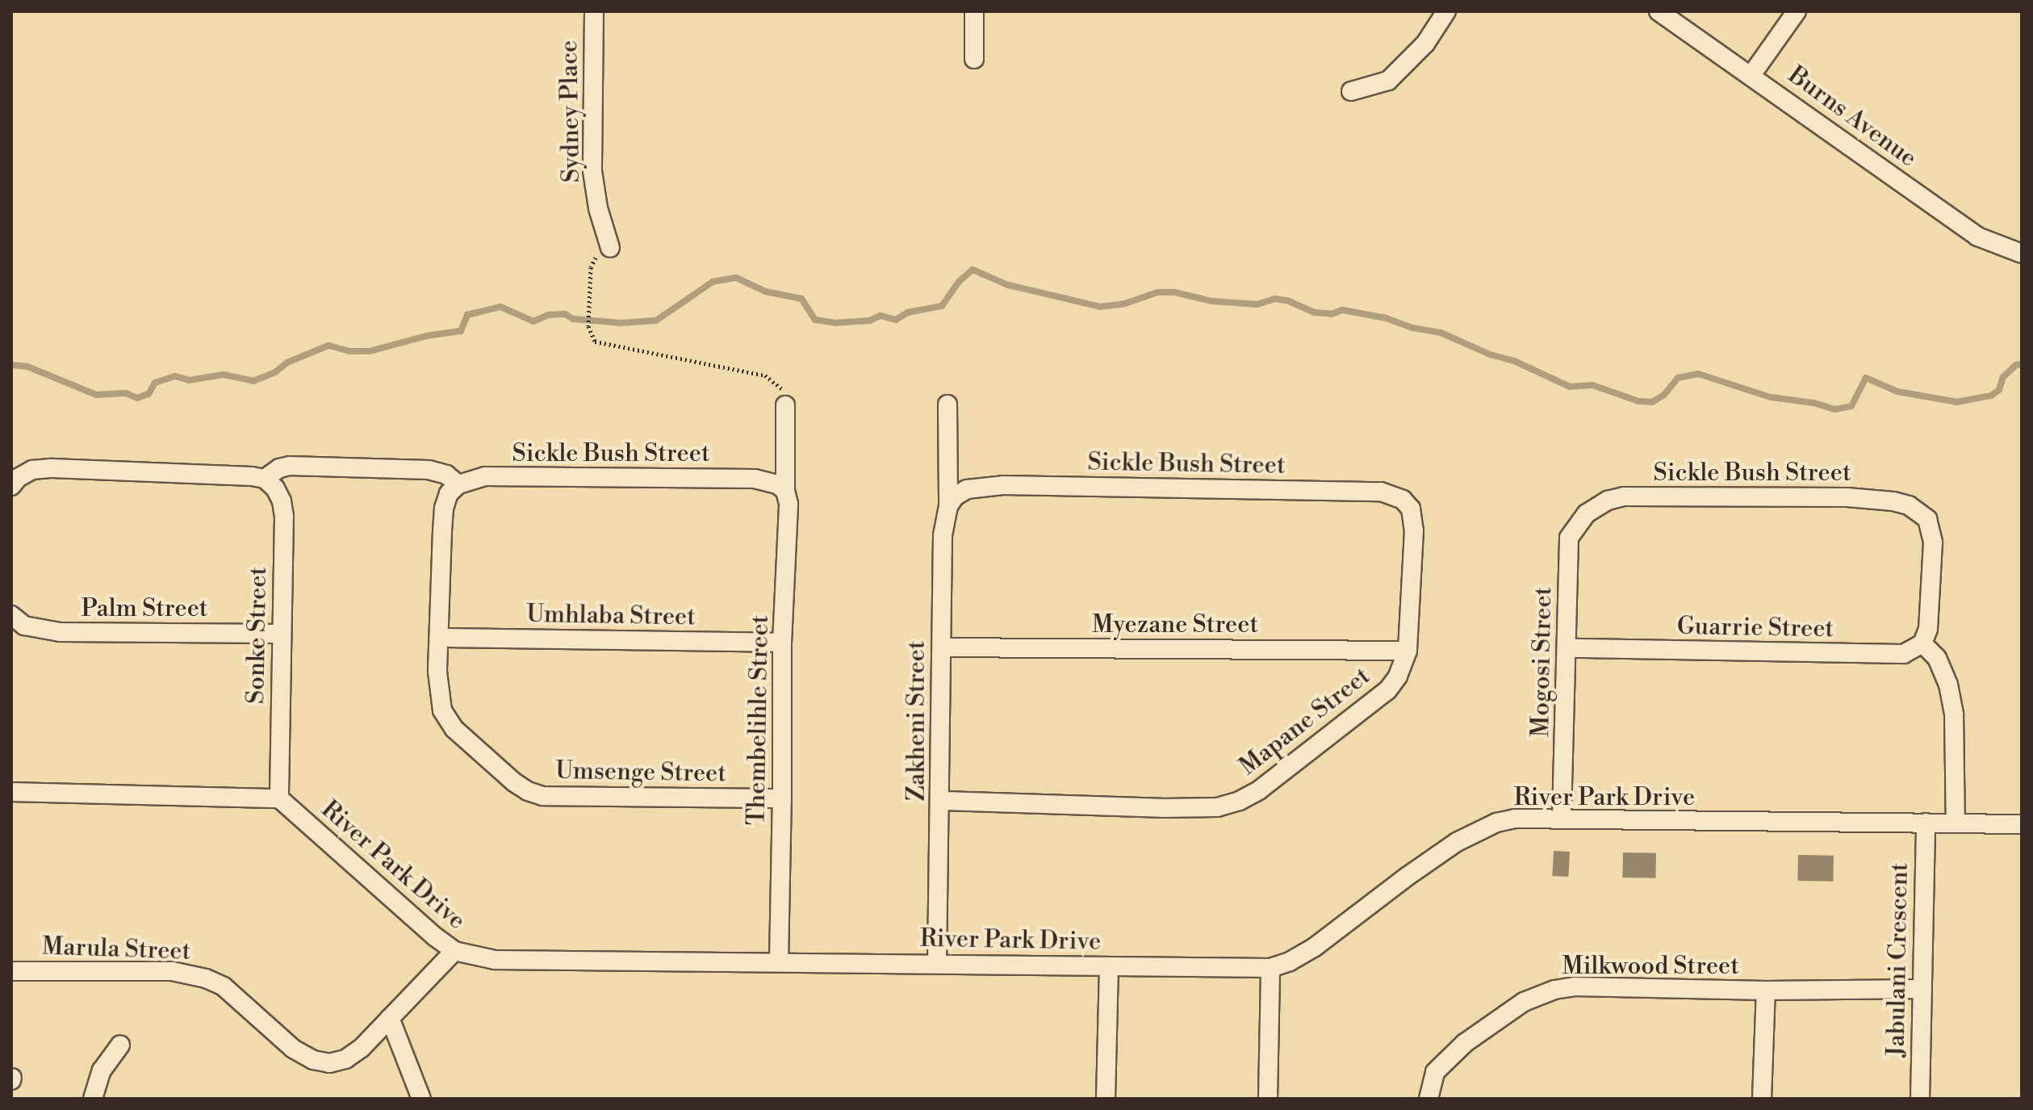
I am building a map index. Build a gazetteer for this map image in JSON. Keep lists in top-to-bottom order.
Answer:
{
  "streets": {
    "street": [
      "Sydney Place",
      "Burns Avenue",
      "Sickle Bush Street",
      "Palm Street",
      "Umhlaba Street",
      "Myezane Street",
      "Guarrie Street",
      "Sonke Street",
      "Mogosi Street",
      "Thembelihle Street",
      "Zakheni Street",
      "Mapane Street",
      "Umsenge Street",
      "River Park Drive",
      "Marula Street",
      "Jabulani Crescent",
      "Milkwood Street"
    ]
  },
  "crossings": [
    ["Sickle Bush Street", "Guarrie Street"],
    ["Sickle Bush Street", "Mogosi Street"],
    ["Sickle Bush Street", "Thembelihle Street"],
    ["Sickle Bush Street", "Zakheni Street"],
    ["Sickle Bush Street", "Mapane Street"],
    ["Sickle Bush Street", "Umsenge Street"],
    ["Palm Street", "Sonke Street"],
    ["Umhlaba Street", "Thembelihle Street"],
    ["Umhlaba Street", "Umsenge Street"],
    ["Myezane Street", "Zakheni Street"],
    ["Myezane Street", "Mapane Street"],
    ["Guarrie Street", "Mogosi Street"],
    ["Sonke Street", "River Park Drive"],
    ["Mogosi Street", "River Park Drive"],
    ["Thembelihle Street", "Umsenge Street"],
    ["Thembelihle Street", "River Park Drive"],
    ["Zakheni Street", "Mapane Street"],
    ["Zakheni Street", "River Park Drive"],
    ["River Park Drive", "Marula Street"],
    ["River Park Drive", "Jabulani Crescent"],
    ["Jabulani Crescent", "Milkwood Street"]
  ]
}
